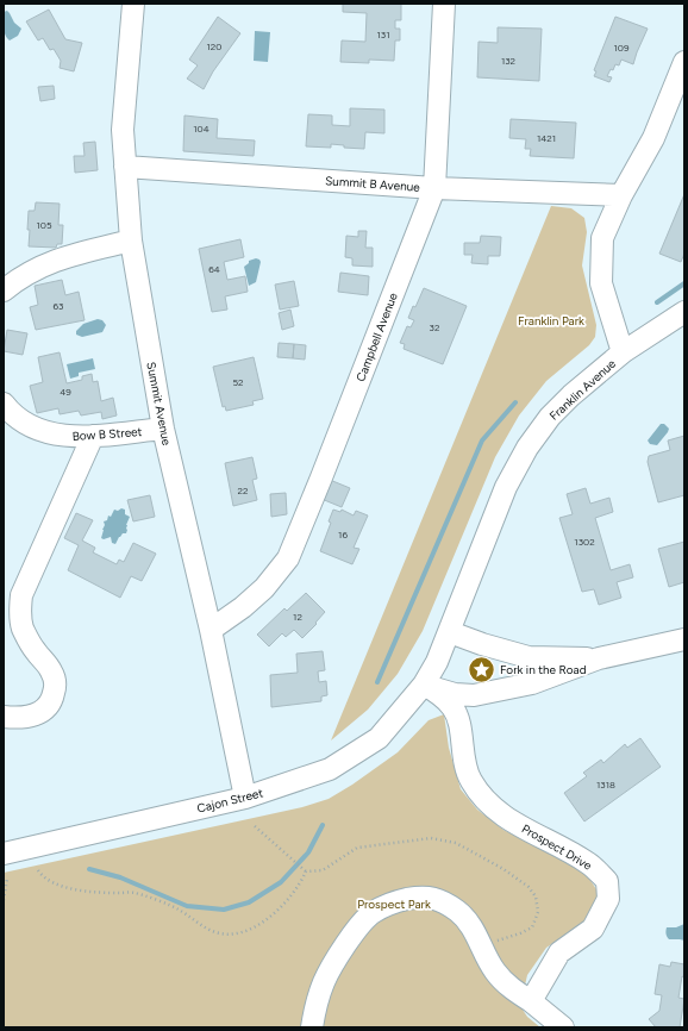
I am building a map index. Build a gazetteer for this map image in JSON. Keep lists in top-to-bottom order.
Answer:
{
  "streets": {
    "street": [
      "Summit B Avenue",
      "Campbell Avenue",
      "Franklin Avenue",
      "Summit Avenue",
      "Bow B Street",
      "Cajon Street",
      "Prospect Drive"
    ]
  },
  "crossings": [
    ["Summit B Avenue", "Campbell Avenue"],
    ["Summit B Avenue", "Franklin Avenue"],
    ["Summit B Avenue", "Summit Avenue"],
    ["Campbell Avenue", "Summit Avenue"],
    ["Franklin Avenue", "Cajon Street"],
    ["Summit Avenue", "Bow B Street"],
    ["Summit Avenue", "Cajon Street"],
    ["Cajon Street", "Prospect Drive"]
  ],
  "parks": ["Franklin Park", "Prospect Park"],
  "places": {
    "place": ["Fork in the Road"]
  },
  "house_numbers": [
    "131",
    "120",
    "109",
    "132",
    "104",
    "1421",
    "105",
    "64",
    "63",
    "32",
    "52",
    "49",
    "22",
    "16",
    "1302",
    "12",
    "1318"
  ]
}
